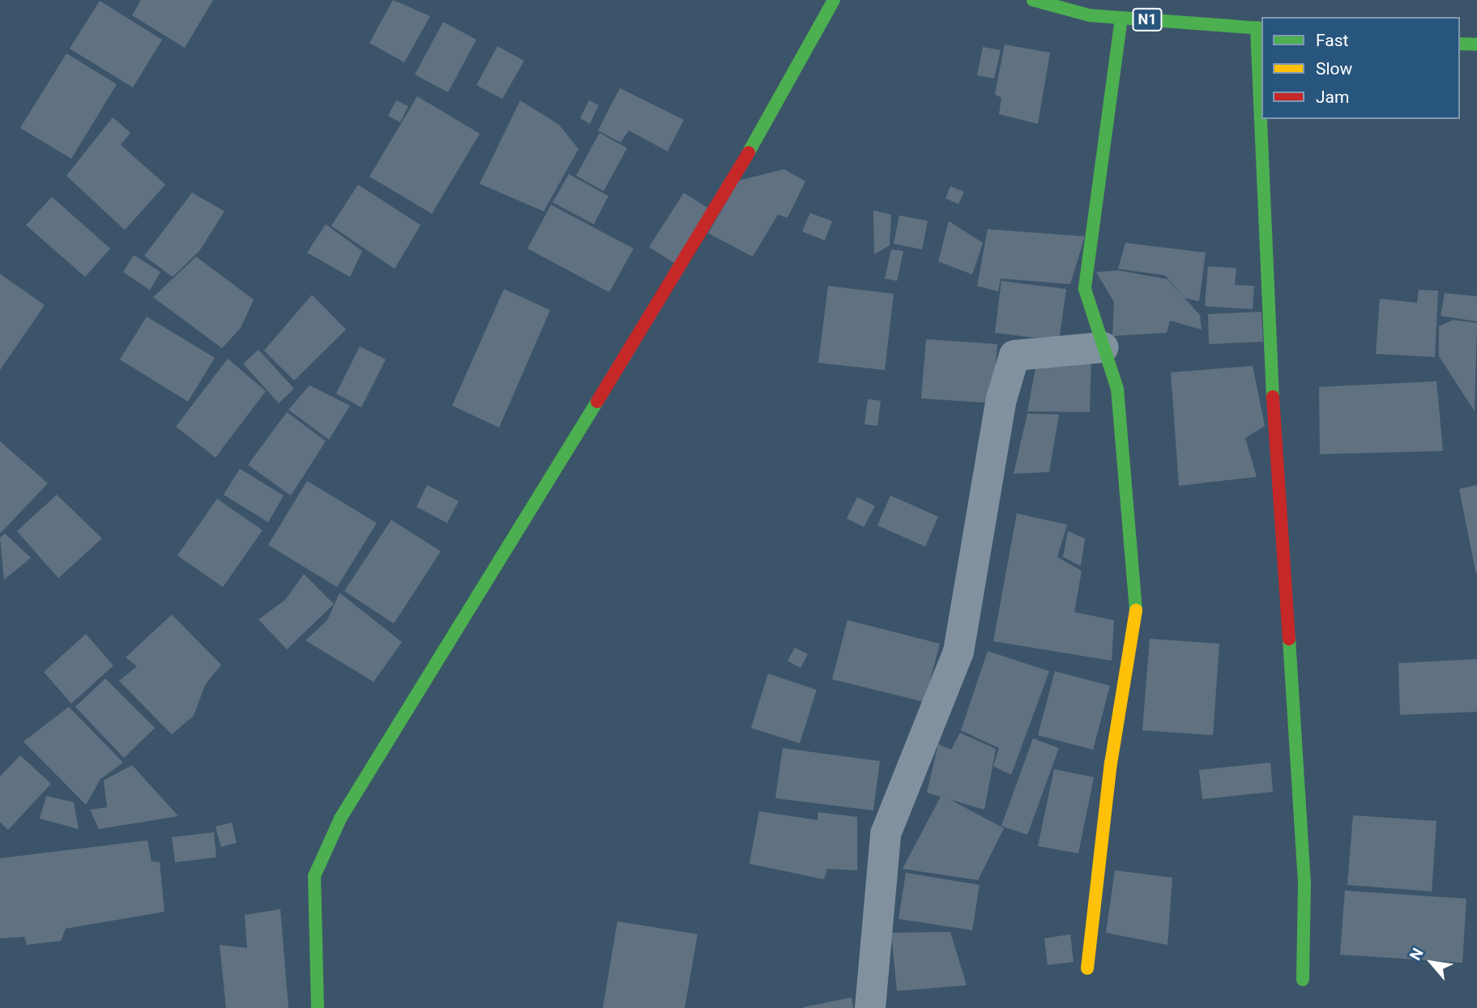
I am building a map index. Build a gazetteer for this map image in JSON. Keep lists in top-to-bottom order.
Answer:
{
  "streets": {
    "main road": ["N1"]
  },
  "legend": ["Fast", "Slow", "Jam"],
  "north": "top left"
}
